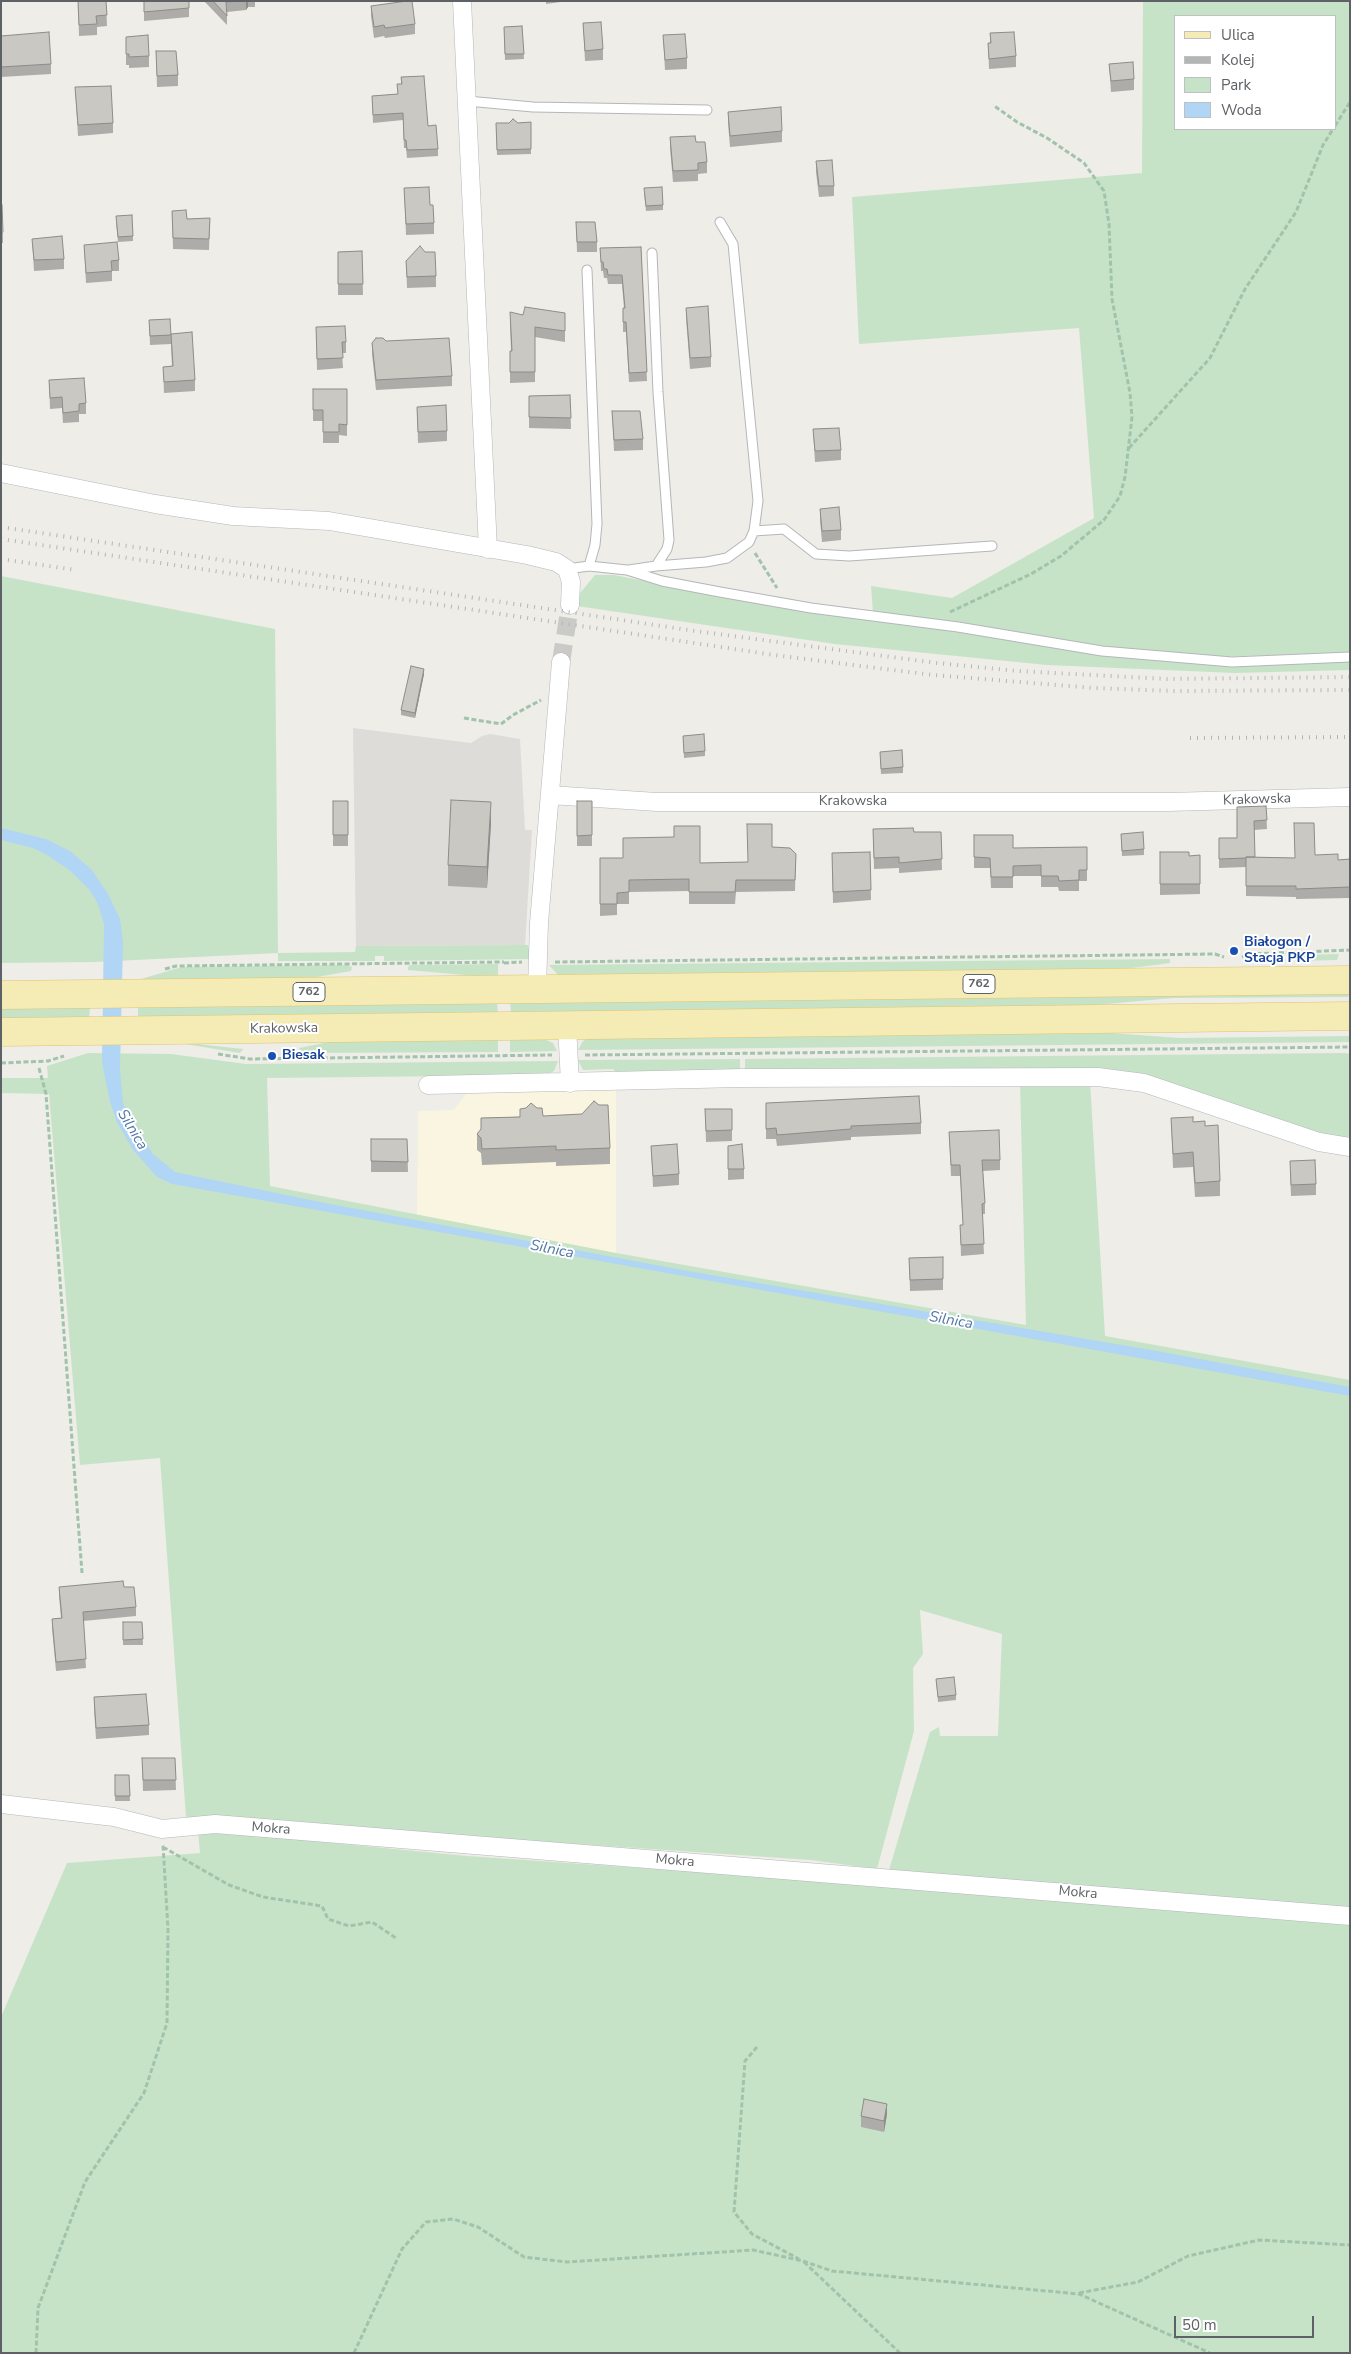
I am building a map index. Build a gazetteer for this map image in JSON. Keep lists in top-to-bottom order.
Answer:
{
  "streets": {
    "main road": ["Krakowska", "762"],
    "street": ["Mokra"]
  },
  "water": ["Silnica"],
  "places": ["Białogon / Stacja PKP", "Biesak"],
  "legend": [
    "Ulica",
    "Kolej",
    "Park",
    "Woda"
  ],
  "scale_bar": "50 m"
}
